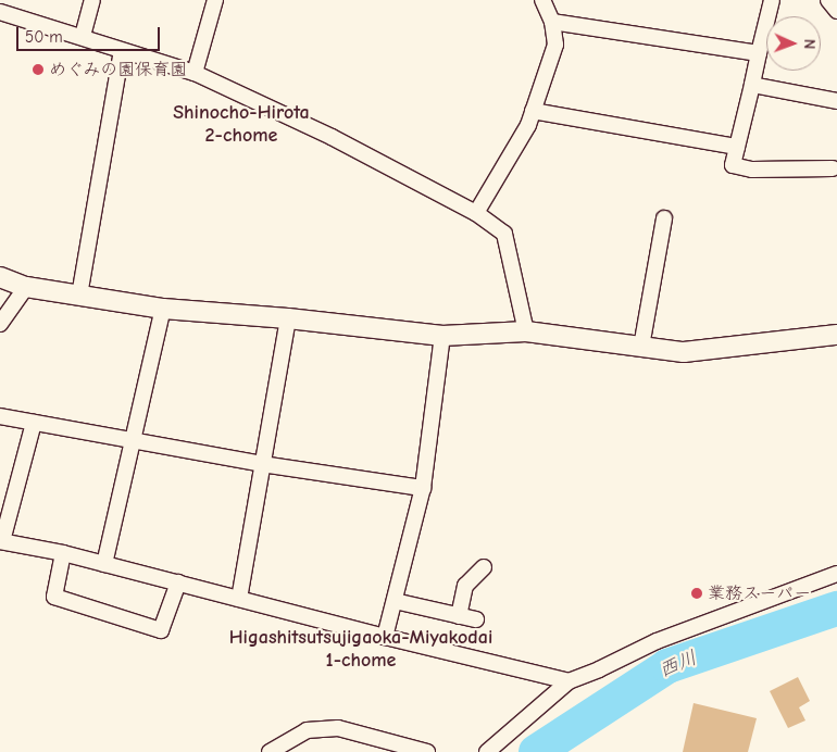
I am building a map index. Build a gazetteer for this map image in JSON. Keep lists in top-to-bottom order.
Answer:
{
  "districts": ["Shinocho-Hirota 2-chome", "Higashitsutsujigaoka-Miyakodai 1-chome"],
  "water": ["西川"],
  "places": ["めぐみの園保育園", "業務スーパー"],
  "scale_bar": "50 m",
  "north": "right"
}
